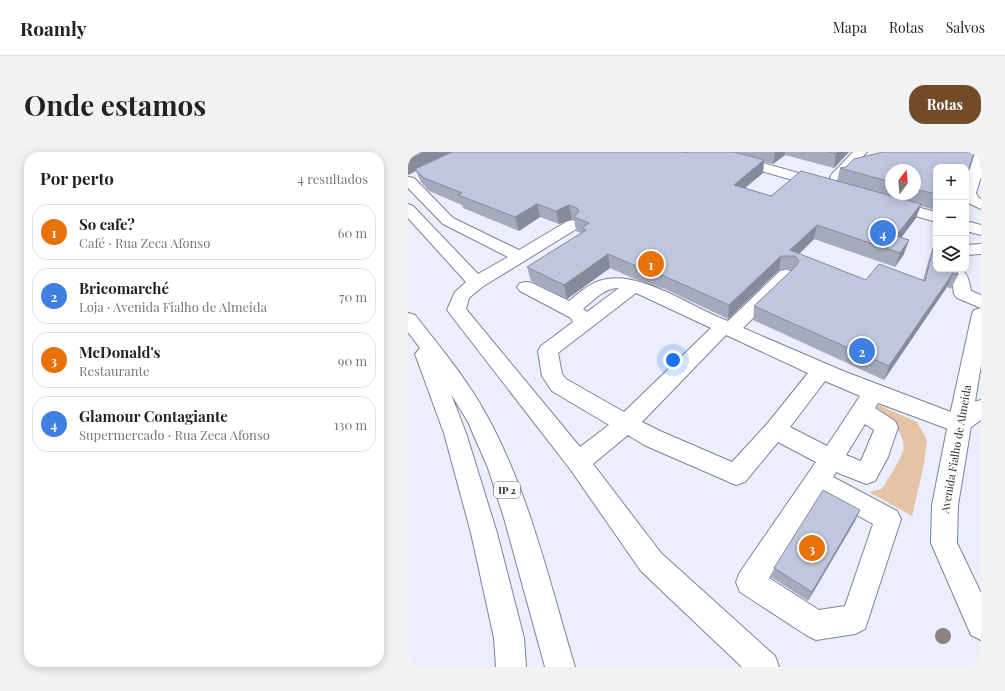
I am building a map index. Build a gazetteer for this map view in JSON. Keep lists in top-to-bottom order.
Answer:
{
  "streets": {
    "main road": ["Avenida Fialho de Almeida", "IP 2"]
  },
  "north": "top",
  "page": {
    "header": "Roamly",
    "nav": ["Mapa", "Rotas", "Salvos"],
    "buttons": "Rotas",
    "title": "Onde estamos",
    "heading": ["Por perto", "4 resultados"],
    "map_buttons": ["+", "−"],
    "list": [
      {
        "mark": "1",
        "name": "So cafe?",
        "note": "Café · Rua Zeca Afonso",
        "value": "60 m"
      },
      {
        "mark": "2",
        "name": "Bricomarché",
        "note": "Loja · Avenida Fialho de Almeida",
        "value": "70 m"
      },
      {
        "mark": "3",
        "name": "McDonald's",
        "note": "Restaurante",
        "value": "90 m"
      },
      {
        "mark": "4",
        "name": "Glamour Contagiante",
        "note": "Supermercado · Rua Zeca Afonso",
        "value": "130 m"
      }
    ],
    "pins": [
      "4",
      "1",
      "2",
      "3"
    ]
  }
}
